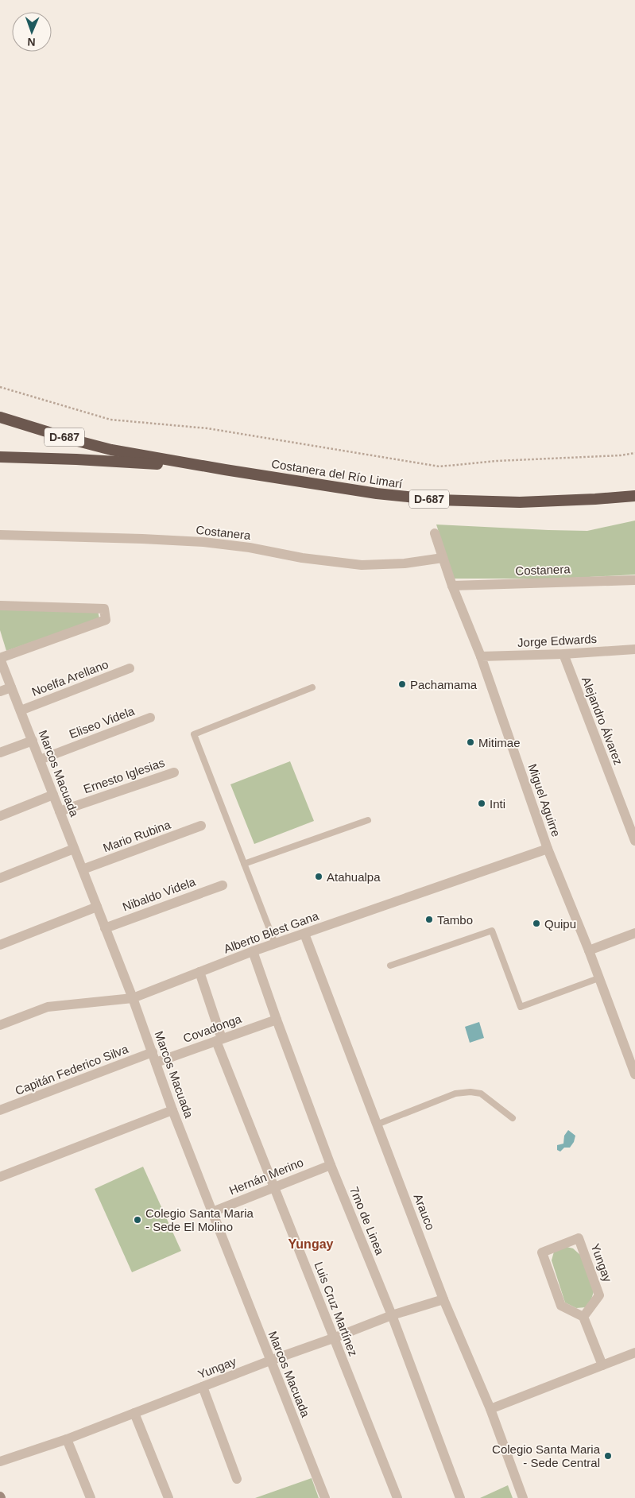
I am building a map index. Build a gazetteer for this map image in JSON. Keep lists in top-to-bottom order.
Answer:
{
  "streets": {
    "highway": ["D-687", "Costanera del Río Limarí"],
    "street": [
      "Costanera",
      "Jorge Edwards",
      "Noelfa Arellano",
      "Alejandro Álvarez",
      "Eliseo Videla",
      "Marcos Macuada",
      "Ernesto Iglesias",
      "Miguel Aguirre",
      "Mario Rubina",
      "Nibaldo Videla",
      "Alberto Blest Gana",
      "Covadonga",
      "Capitán Federico Silva",
      "Hernán Merino",
      "Arauco",
      "7mo de Linea",
      "Yungay",
      "Luis Cruz Martínez"
    ]
  },
  "crossings": [
    ["Costanera", "Miguel Aguirre"],
    ["Jorge Edwards", "Alejandro Álvarez"],
    ["Jorge Edwards", "Miguel Aguirre"],
    ["Noelfa Arellano", "Marcos Macuada"],
    ["Eliseo Videla", "Marcos Macuada"],
    ["Marcos Macuada", "Ernesto Iglesias"],
    ["Marcos Macuada", "Mario Rubina"],
    ["Marcos Macuada", "Nibaldo Videla"],
    ["Marcos Macuada", "Alberto Blest Gana"],
    ["Marcos Macuada", "Covadonga"],
    ["Marcos Macuada", "Capitán Federico Silva"],
    ["Marcos Macuada", "Hernán Merino"],
    ["Marcos Macuada", "Yungay"],
    ["Miguel Aguirre", "Alberto Blest Gana"],
    ["Alberto Blest Gana", "Arauco"],
    ["Alberto Blest Gana", "7mo de Linea"],
    ["Alberto Blest Gana", "Luis Cruz Martínez"],
    ["Covadonga", "Capitán Federico Silva"],
    ["Covadonga", "7mo de Linea"],
    ["Covadonga", "Luis Cruz Martínez"],
    ["Hernán Merino", "7mo de Linea"],
    ["Hernán Merino", "Luis Cruz Martínez"],
    ["Arauco", "Yungay"],
    ["7mo de Linea", "Yungay"],
    ["Yungay", "Luis Cruz Martínez"]
  ],
  "districts": ["Yungay"],
  "places": [
    "Pachamama",
    "Mitimae",
    "Inti",
    "Atahualpa",
    "Tambo",
    "Quipu",
    "Colegio Santa Maria - Sede El Molino",
    "Colegio Santa Maria - Sede Central"
  ],
  "north": "bottom"
}
